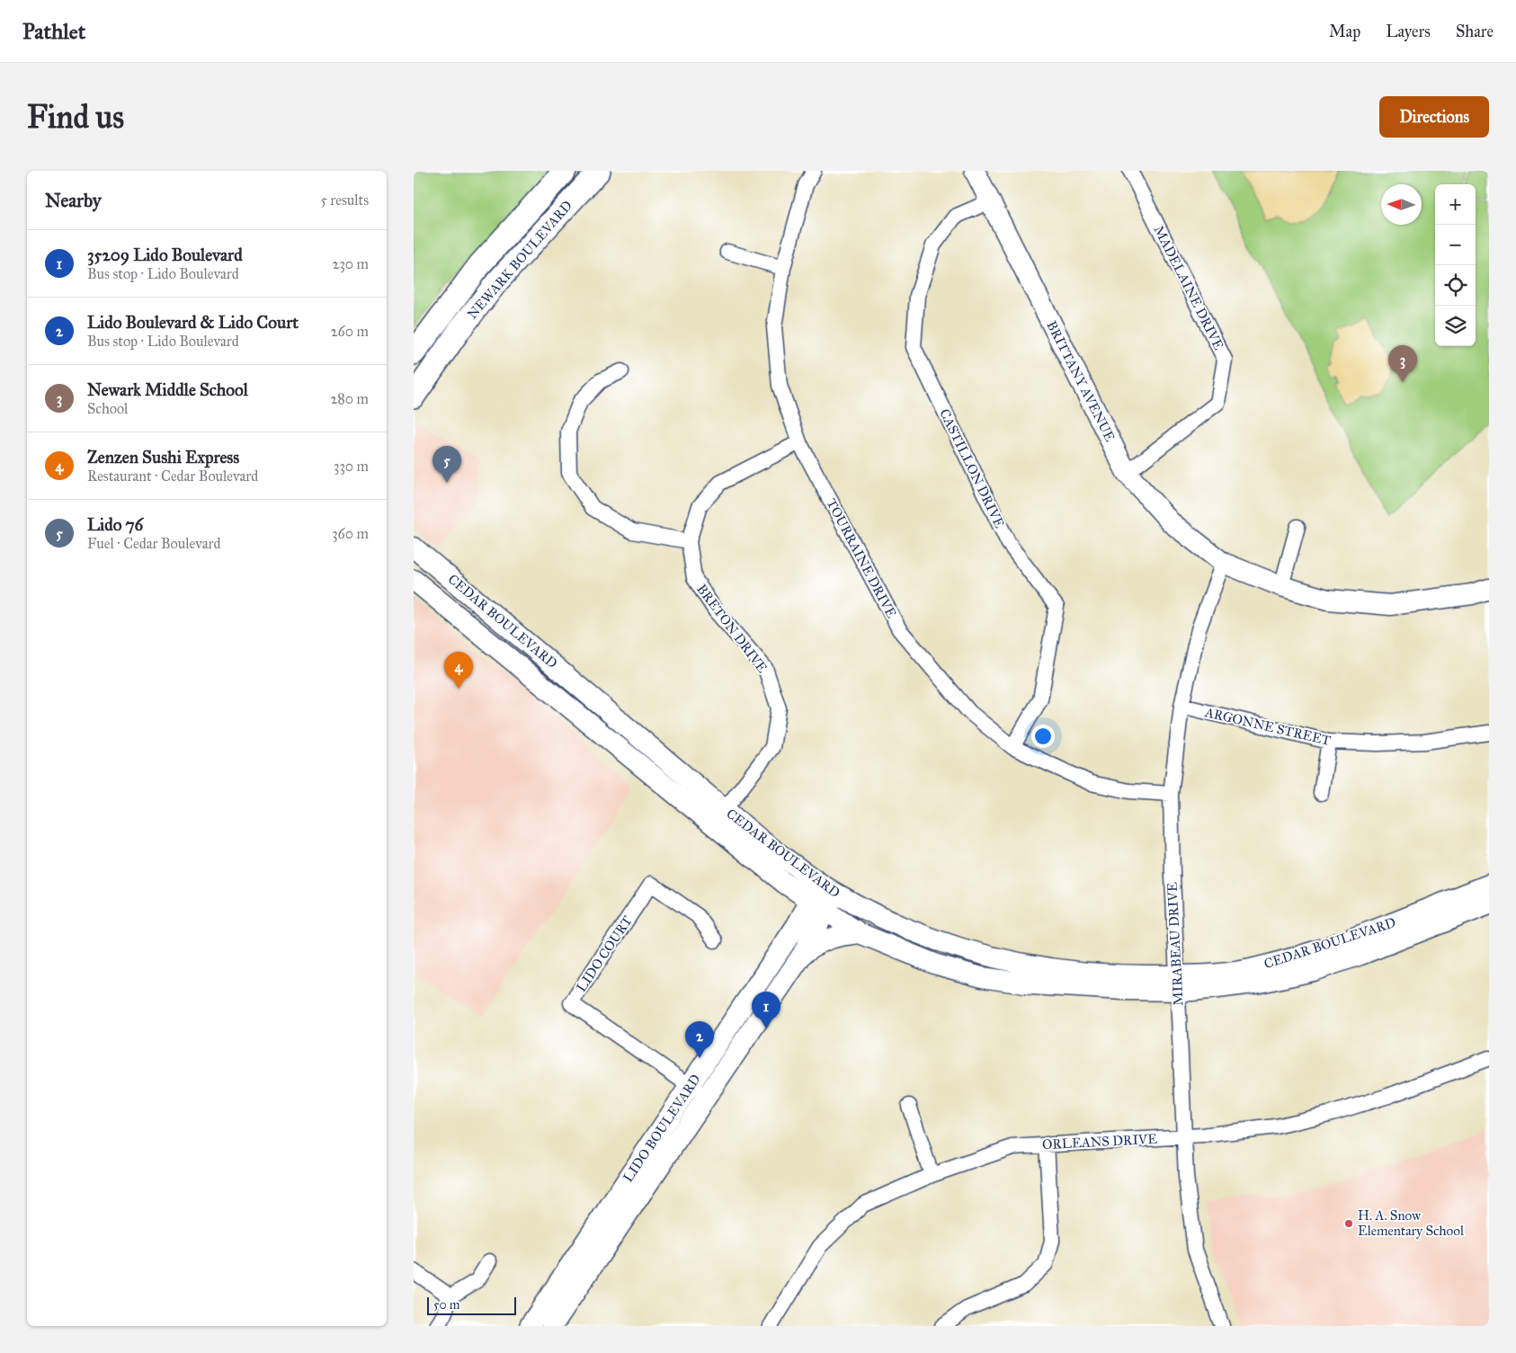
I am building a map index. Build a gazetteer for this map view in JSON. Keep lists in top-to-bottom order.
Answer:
{
  "streets": {
    "main road": ["NEWARK BOULEVARD"],
    "street": [
      "MADELAINE DRIVE",
      "BRITTANY AVENUE",
      "CASTILLON DRIVE",
      "TOURRAINE DRIVE",
      "CEDAR BOULEVARD",
      "BRETON DRIVE",
      "ARGONNE STREET",
      "MIRABEAU DRIVE",
      "LIDO COURT",
      "LIDO BOULEVARD",
      "ORLEANS DRIVE"
    ]
  },
  "crossings": [
    ["MADELAINE DRIVE", "BRITTANY AVENUE"],
    ["BRITTANY AVENUE", "CASTILLON DRIVE"],
    ["BRITTANY AVENUE", "MIRABEAU DRIVE"],
    ["CASTILLON DRIVE", "TOURRAINE DRIVE"],
    ["TOURRAINE DRIVE", "BRETON DRIVE"],
    ["TOURRAINE DRIVE", "MIRABEAU DRIVE"],
    ["CEDAR BOULEVARD", "BRETON DRIVE"],
    ["CEDAR BOULEVARD", "MIRABEAU DRIVE"],
    ["CEDAR BOULEVARD", "LIDO BOULEVARD"],
    ["ARGONNE STREET", "MIRABEAU DRIVE"],
    ["MIRABEAU DRIVE", "ORLEANS DRIVE"],
    ["LIDO COURT", "LIDO BOULEVARD"]
  ],
  "places": ["H. A. Snow Elementary School"],
  "scale_bar": "50 m",
  "north": "left",
  "page": {
    "header": "Pathlet",
    "nav": ["Map", "Layers", "Share"],
    "buttons": "Directions",
    "title": "Find us",
    "heading": ["Nearby", "5 results"],
    "map_buttons": ["+", "−"],
    "list": [
      {
        "mark": "1",
        "name": "35209 Lido Boulevard",
        "note": "Bus stop · Lido Boulevard",
        "value": "230 m"
      },
      {
        "mark": "2",
        "name": "Lido Boulevard & Lido Court",
        "note": "Bus stop · Lido Boulevard",
        "value": "260 m"
      },
      {
        "mark": "3",
        "name": "Newark Middle School",
        "note": "School",
        "value": "280 m"
      },
      {
        "mark": "4",
        "name": "Zenzen Sushi Express",
        "note": "Restaurant · Cedar Boulevard",
        "value": "330 m"
      },
      {
        "mark": "5",
        "name": "Lido 76",
        "note": "Fuel · Cedar Boulevard",
        "value": "360 m"
      }
    ],
    "pins": [
      "3",
      "5",
      "4",
      "1",
      "2"
    ],
    "scale": "50 m"
  }
}
